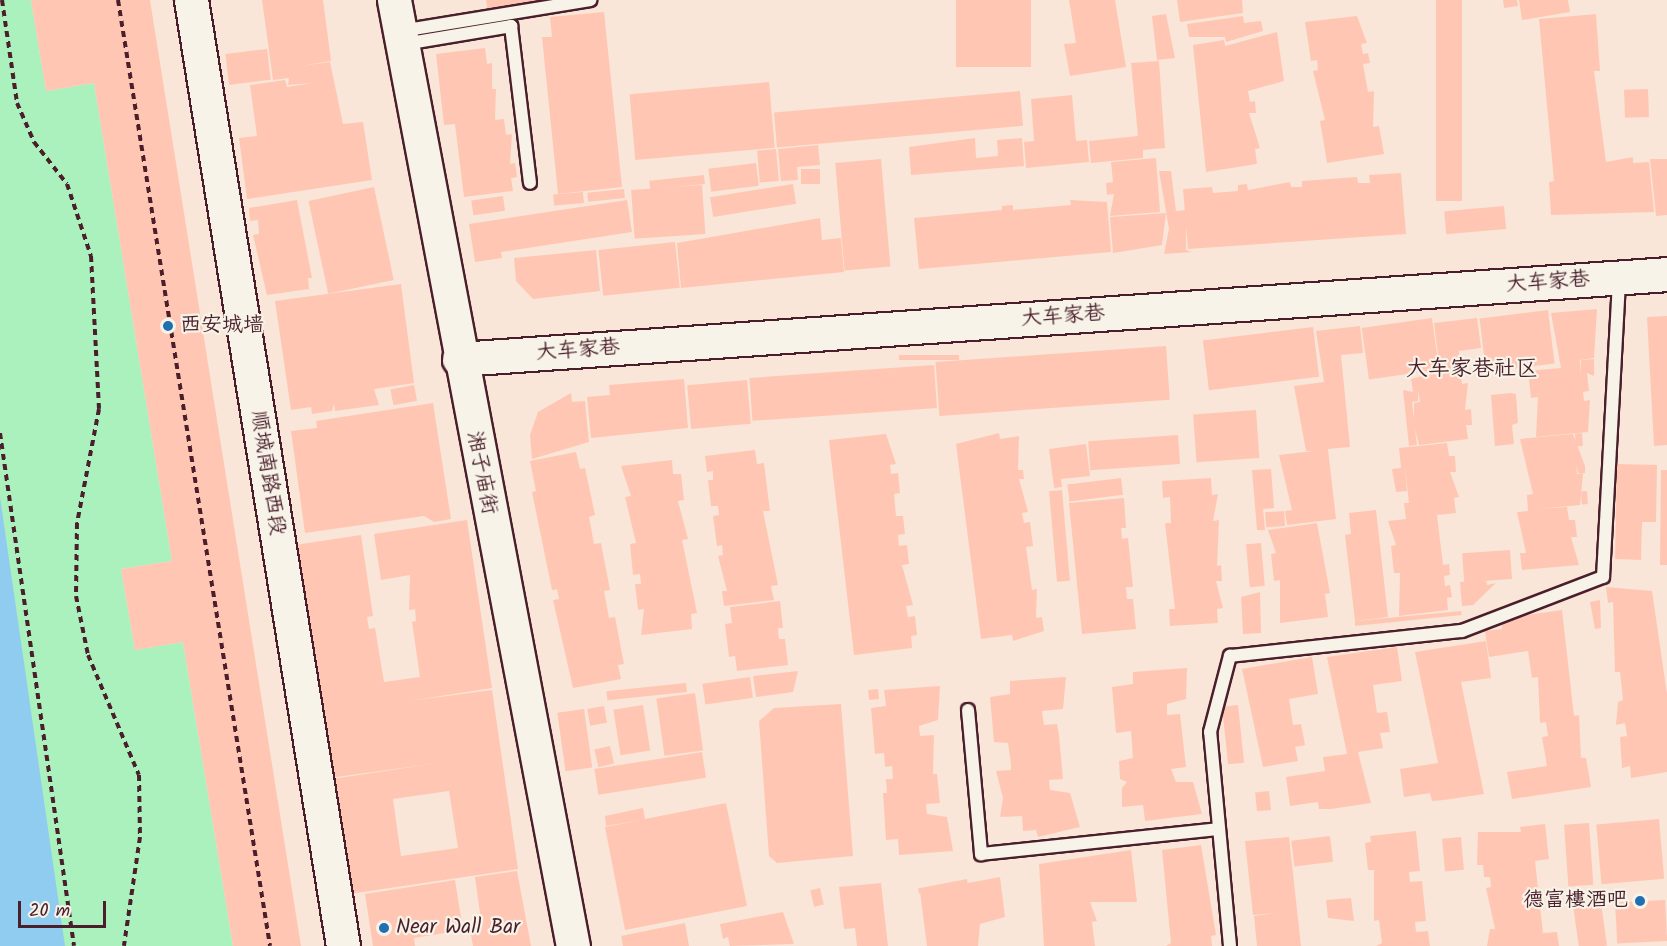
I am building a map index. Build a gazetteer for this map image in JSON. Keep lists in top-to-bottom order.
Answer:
{
  "streets": {
    "street": ["大车家巷", "顺城南路西段", "湘子庙街"]
  },
  "crossings": [
    ["大车家巷", "湘子庙街"]
  ],
  "districts": ["大车家巷社区"],
  "places": ["西安城墙", "德富樓酒吧", "Near Wall Bar"],
  "scale_bar": "20 m"
}
